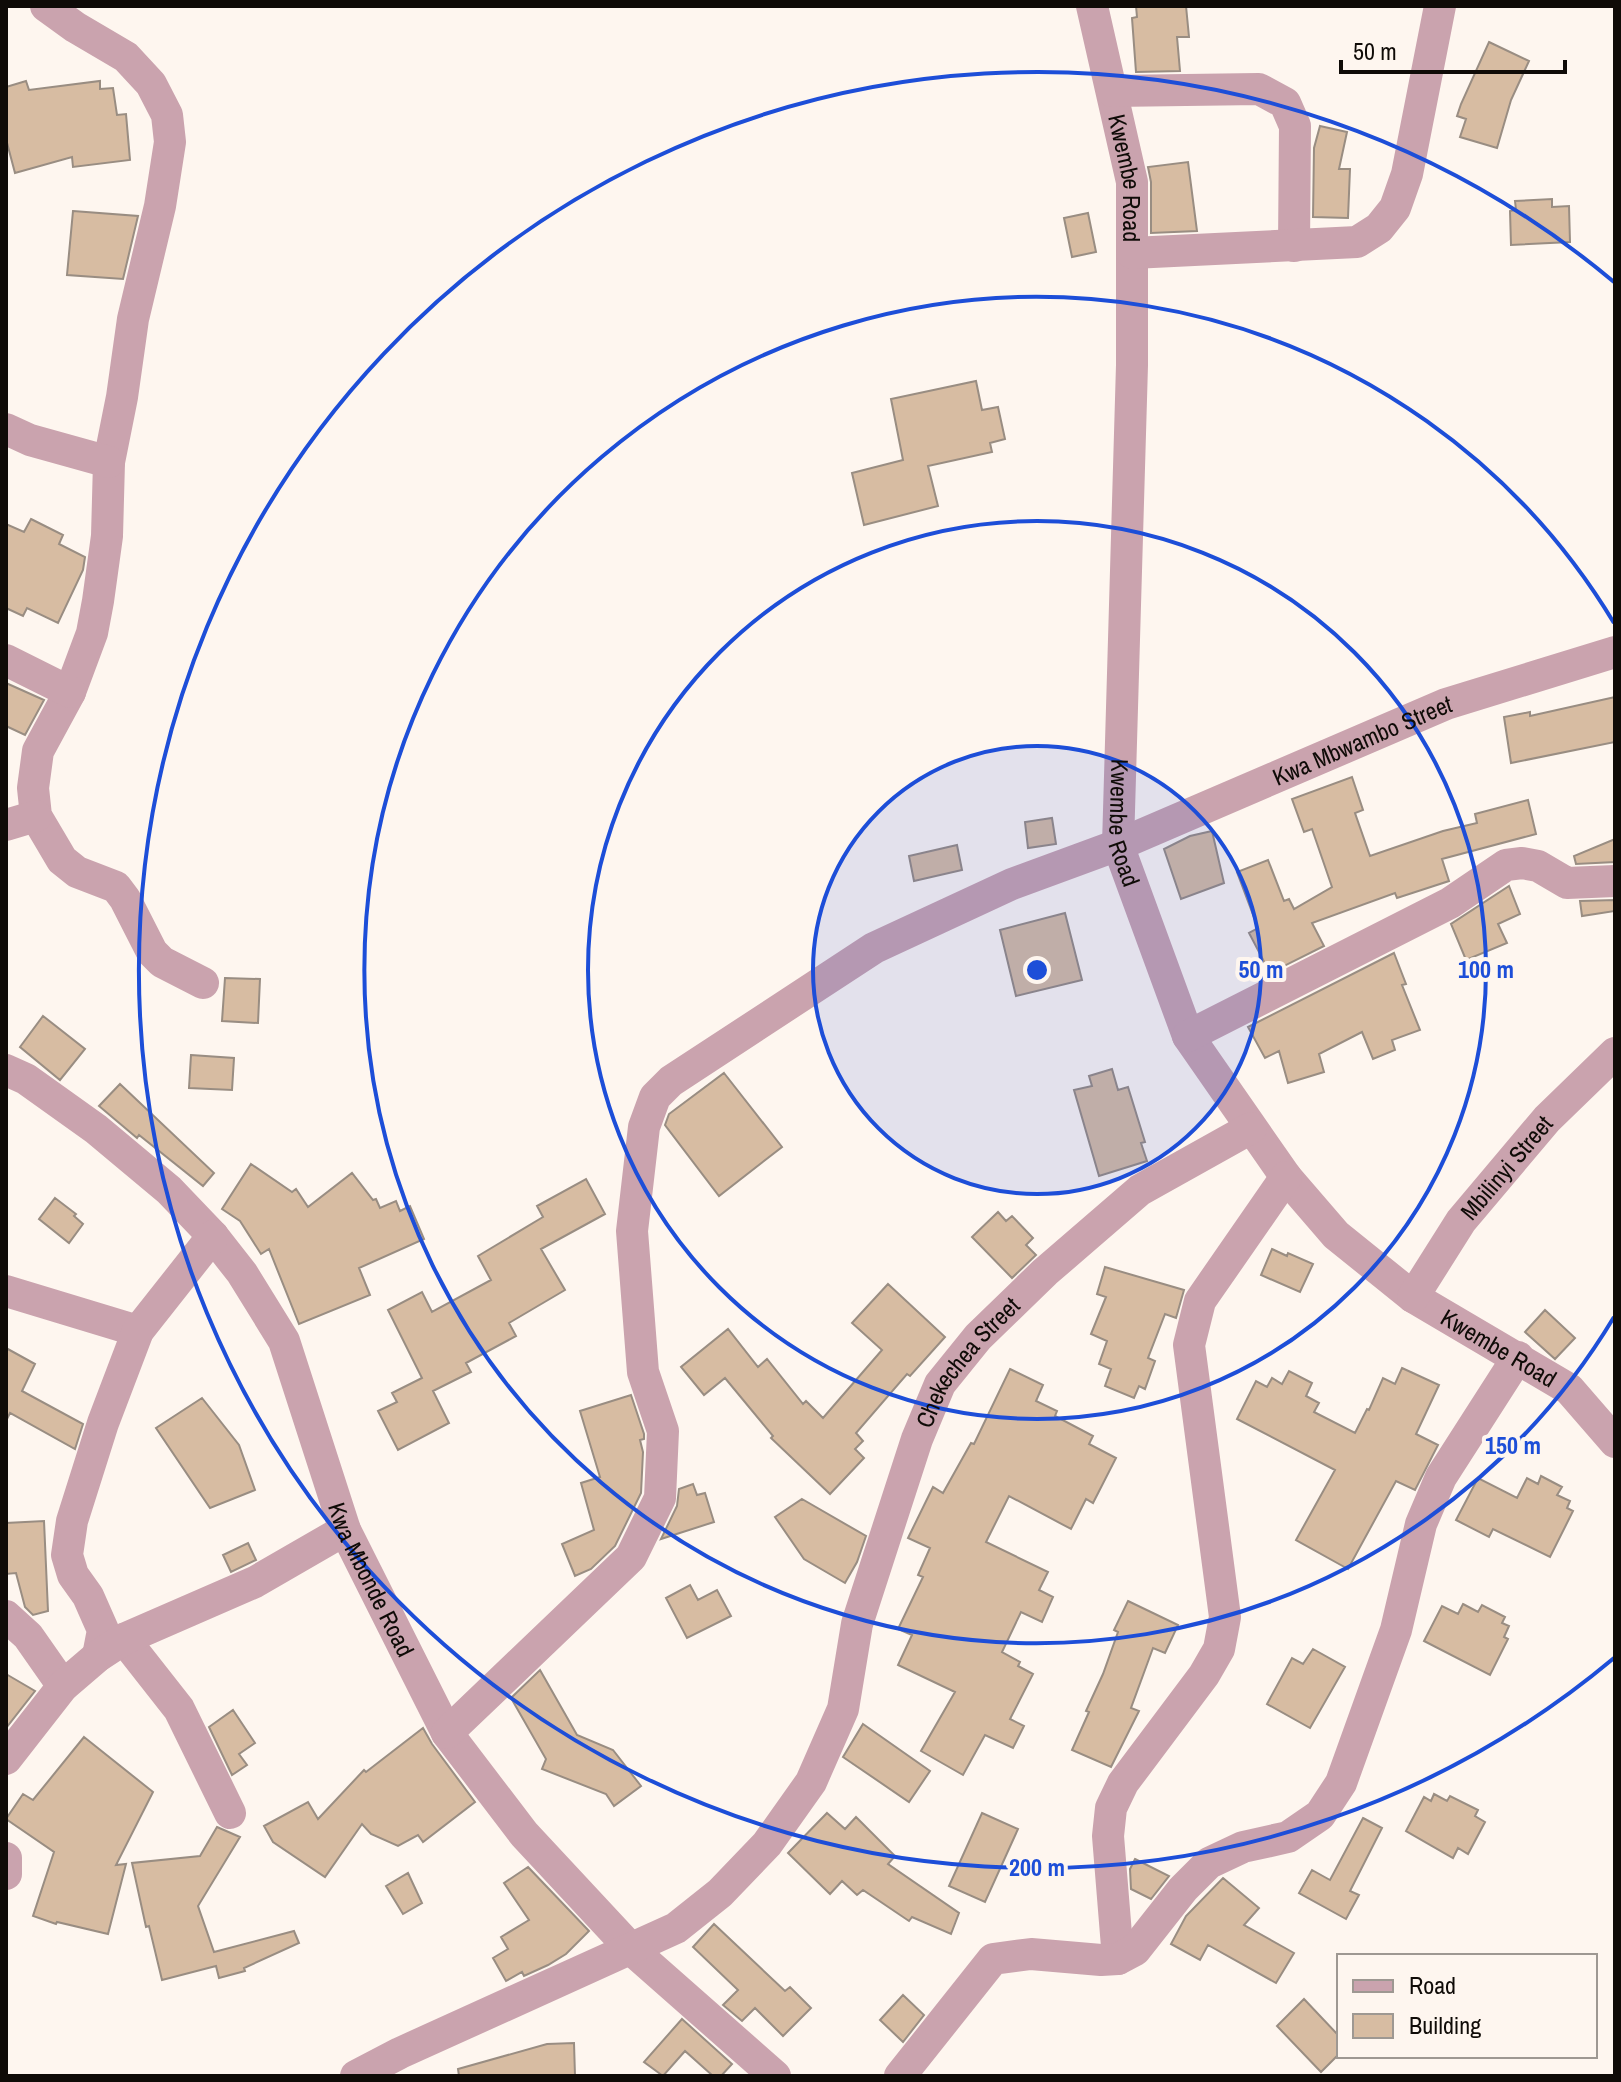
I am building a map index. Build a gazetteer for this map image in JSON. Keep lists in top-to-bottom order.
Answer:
{
  "streets": {
    "street": [
      "Kwembe Road",
      "Kwa Mbwambo Street",
      "Mbilinyi Street",
      "Chekechea Street",
      "Kwa Mbonde Road"
    ]
  },
  "crossings": [
    ["Kwembe Road", "Kwa Mbwambo Street"],
    ["Kwembe Road", "Mbilinyi Street"],
    ["Kwembe Road", "Chekechea Street"],
    ["Kwa Mbwambo Street", "Kwa Mbonde Road"],
    ["Chekechea Street", "Kwa Mbonde Road"]
  ],
  "legend": ["Road", "Building"],
  "scale_bar": "50 m",
  "rings": [
    "50 m",
    "100 m",
    "150 m",
    "200 m"
  ]
}
